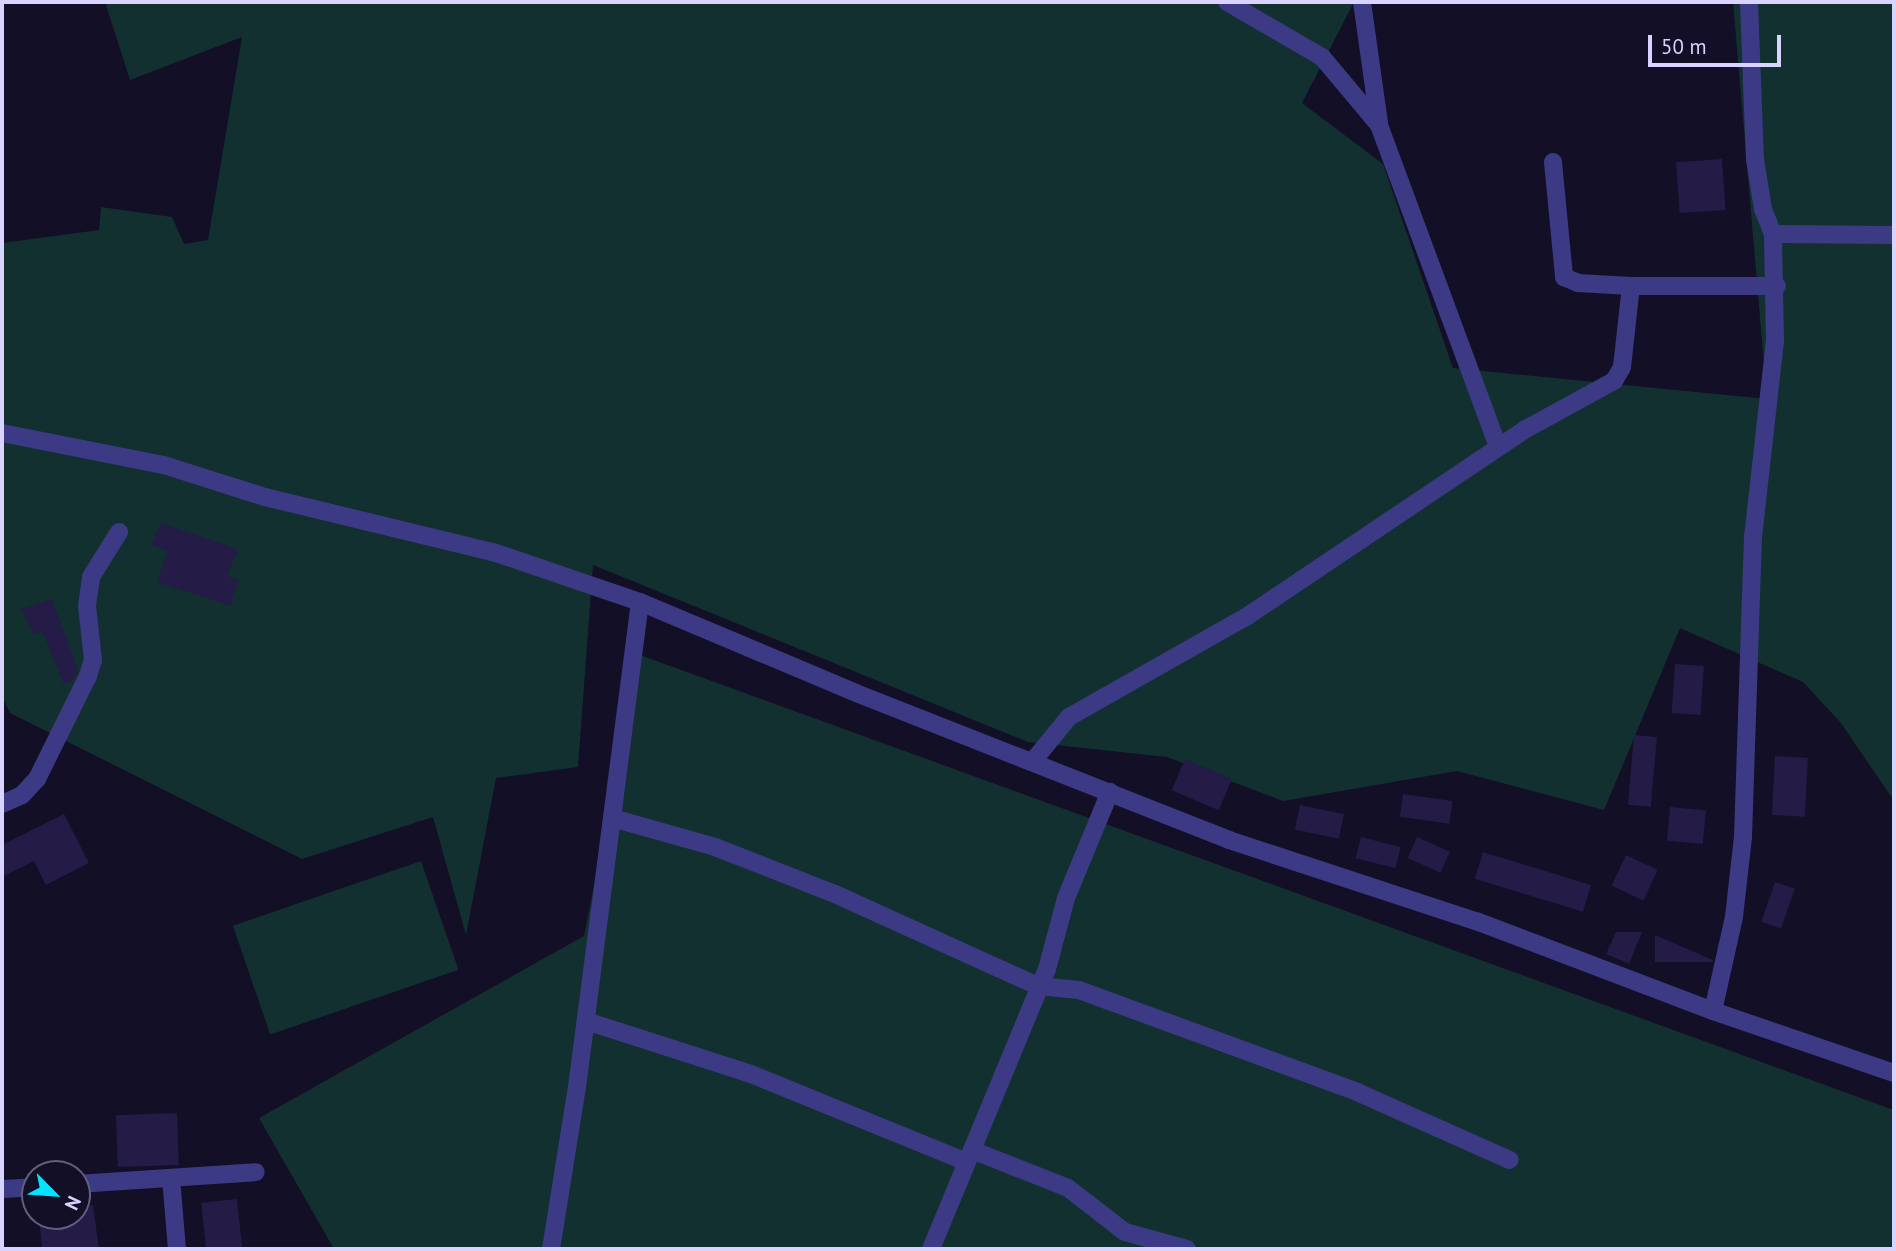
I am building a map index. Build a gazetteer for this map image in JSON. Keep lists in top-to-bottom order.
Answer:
{
  "scale_bar": "50 m",
  "north": "bottom right"
}
